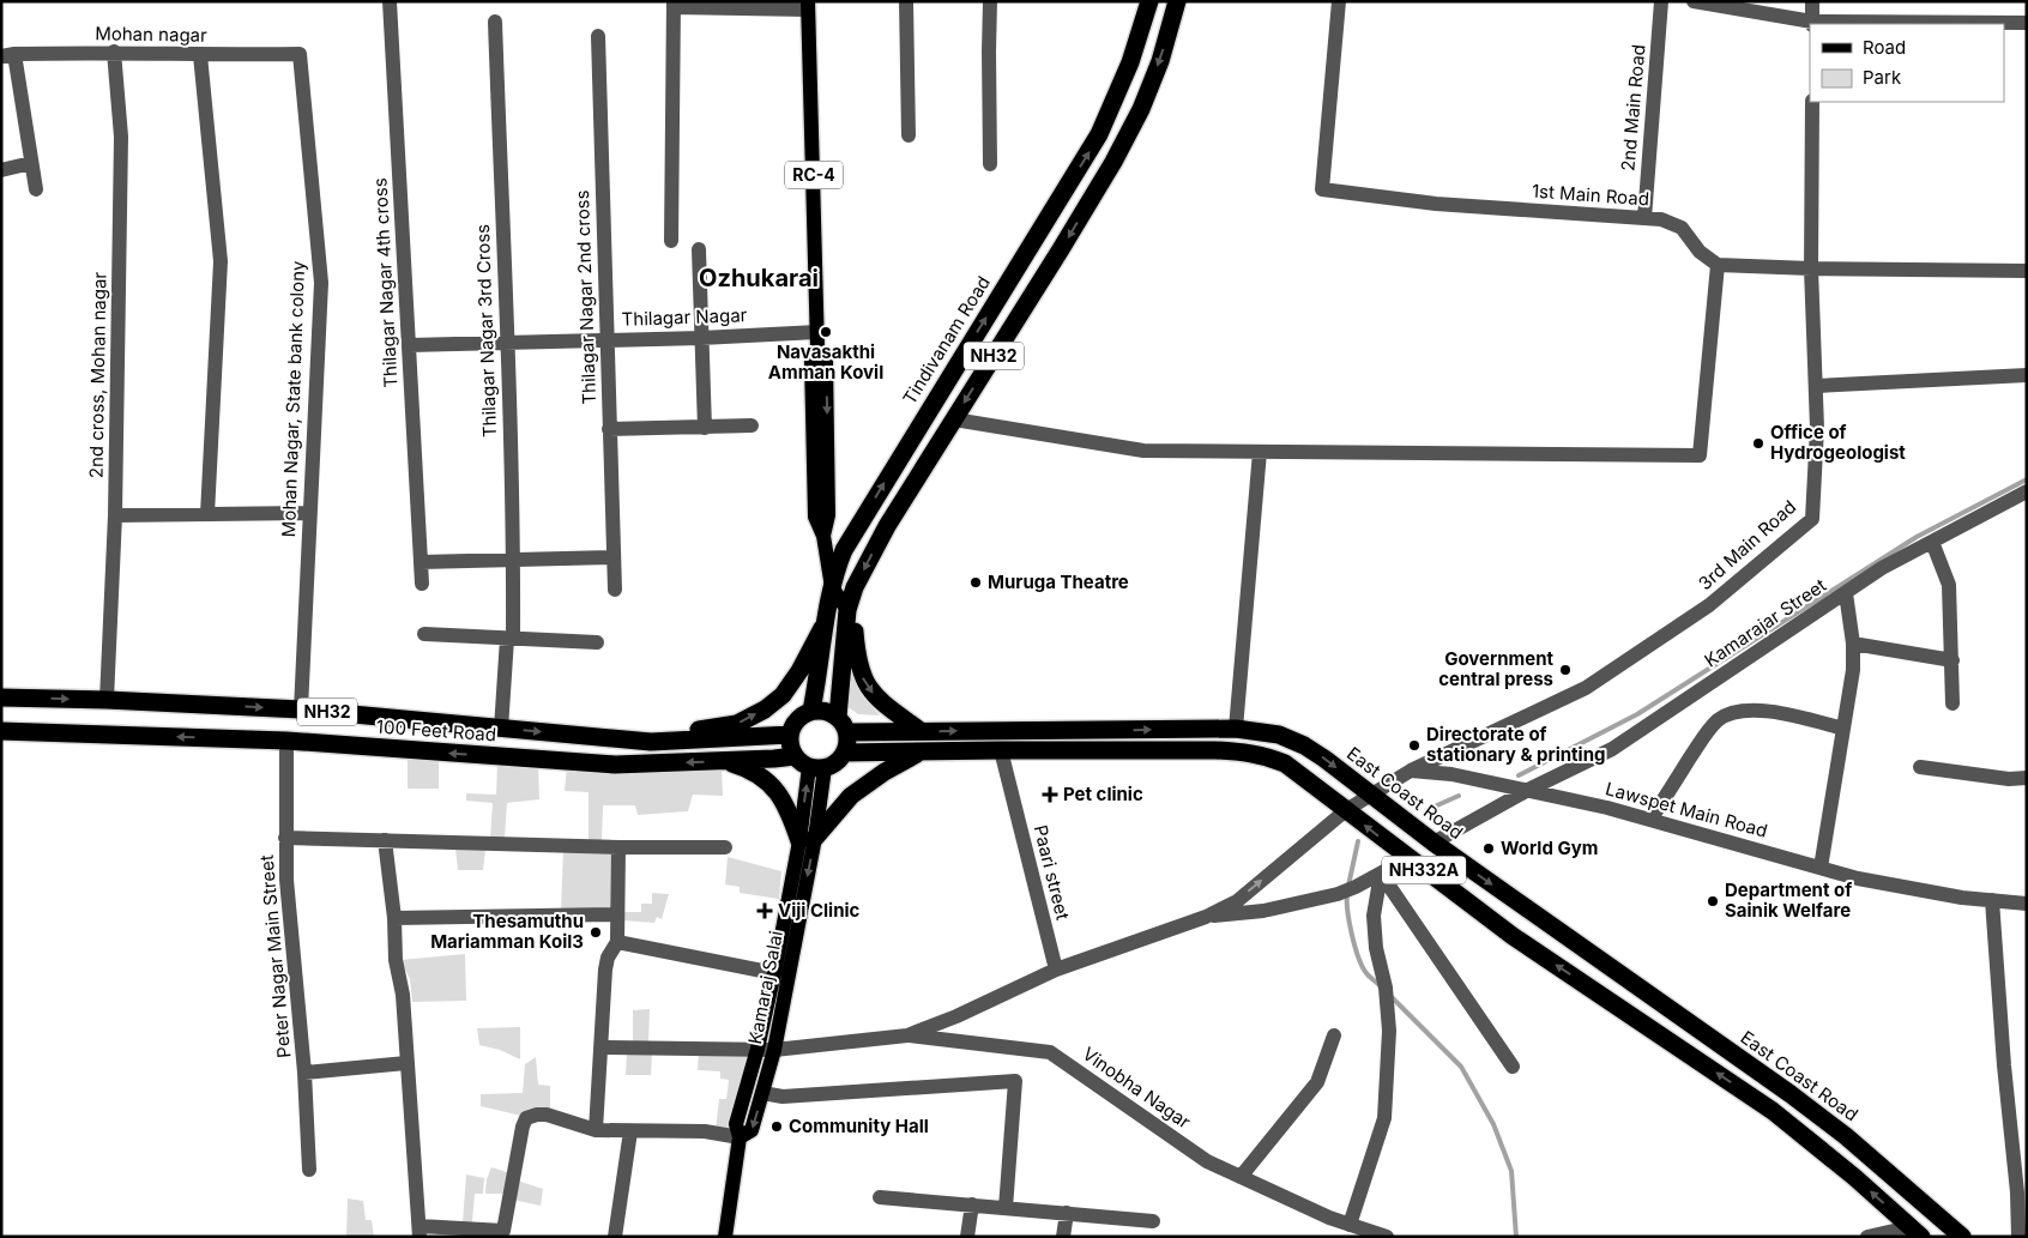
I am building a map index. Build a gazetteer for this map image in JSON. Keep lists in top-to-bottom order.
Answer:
{
  "streets": {
    "highway": [
      "Tindivanam Road",
      "NH32",
      "100 Feet Road",
      "East Coast Road",
      "NH332A"
    ],
    "main road": ["RC-4", "Kamaraj Salai"],
    "street": [
      "Mohan nagar",
      "2nd Main Road",
      "1st Main Road",
      "Thilagar Nagar 4th cross",
      "Thilagar Nagar 2nd cross",
      "Thilagar Nagar",
      "Thilagar Nagar 3rd Cross",
      "2nd cross, Mohan nagar",
      "Mohan Nagar, State bank colony",
      "3rd Main Road",
      "Kamarajar Street",
      "Lawspet Main Road",
      "Paari street",
      "Peter Nagar Main Street",
      "Vinobha Nagar"
    ]
  },
  "crossings": [
    ["Mohan nagar", "2nd cross, Mohan nagar"],
    ["Mohan nagar", "Mohan Nagar, State bank colony"],
    ["2nd Main Road", "1st Main Road"],
    ["RC-4", "Thilagar Nagar"],
    ["RC-4", "Tindivanam Road"],
    ["RC-4", "NH32"],
    ["Thilagar Nagar 4th cross", "Thilagar Nagar"],
    ["Thilagar Nagar 2nd cross", "Thilagar Nagar"],
    ["Thilagar Nagar", "Thilagar Nagar 3rd Cross"],
    ["Thilagar Nagar 3rd Cross", "100 Feet Road"],
    ["Tindivanam Road", "NH32"],
    ["Tindivanam Road", "100 Feet Road"],
    ["Tindivanam Road", "East Coast Road"],
    ["Tindivanam Road", "NH332A"],
    ["Tindivanam Road", "Kamaraj Salai"],
    ["NH32", "100 Feet Road"],
    ["NH32", "East Coast Road"],
    ["NH32", "NH332A"],
    ["NH32", "Kamaraj Salai"],
    ["2nd cross, Mohan nagar", "100 Feet Road"],
    ["Mohan Nagar, State bank colony", "100 Feet Road"],
    ["3rd Main Road", "Lawspet Main Road"],
    ["Kamarajar Street", "East Coast Road"],
    ["Kamarajar Street", "Lawspet Main Road"],
    ["100 Feet Road", "East Coast Road"],
    ["100 Feet Road", "NH332A"],
    ["100 Feet Road", "Peter Nagar Main Street"],
    ["100 Feet Road", "Kamaraj Salai"],
    ["East Coast Road", "NH332A"],
    ["East Coast Road", "Kamaraj Salai"],
    ["NH332A", "Paari street"],
    ["NH332A", "Kamaraj Salai"]
  ],
  "districts": ["Ozhukarai"],
  "places": {
    "other": [
      "Navasakthi Amman Kovil",
      "Office of Hydrogeologist",
      "Muruga Theatre",
      "Government central press",
      "Directorate of stationary & printing",
      "World Gym",
      "Department of Sainik Welfare",
      "Thesamuthu Mariamman Koil3",
      "Community Hall"
    ],
    "health": ["Pet clinic", "Viji Clinic"]
  },
  "legend": ["Road", "Park"]
}
